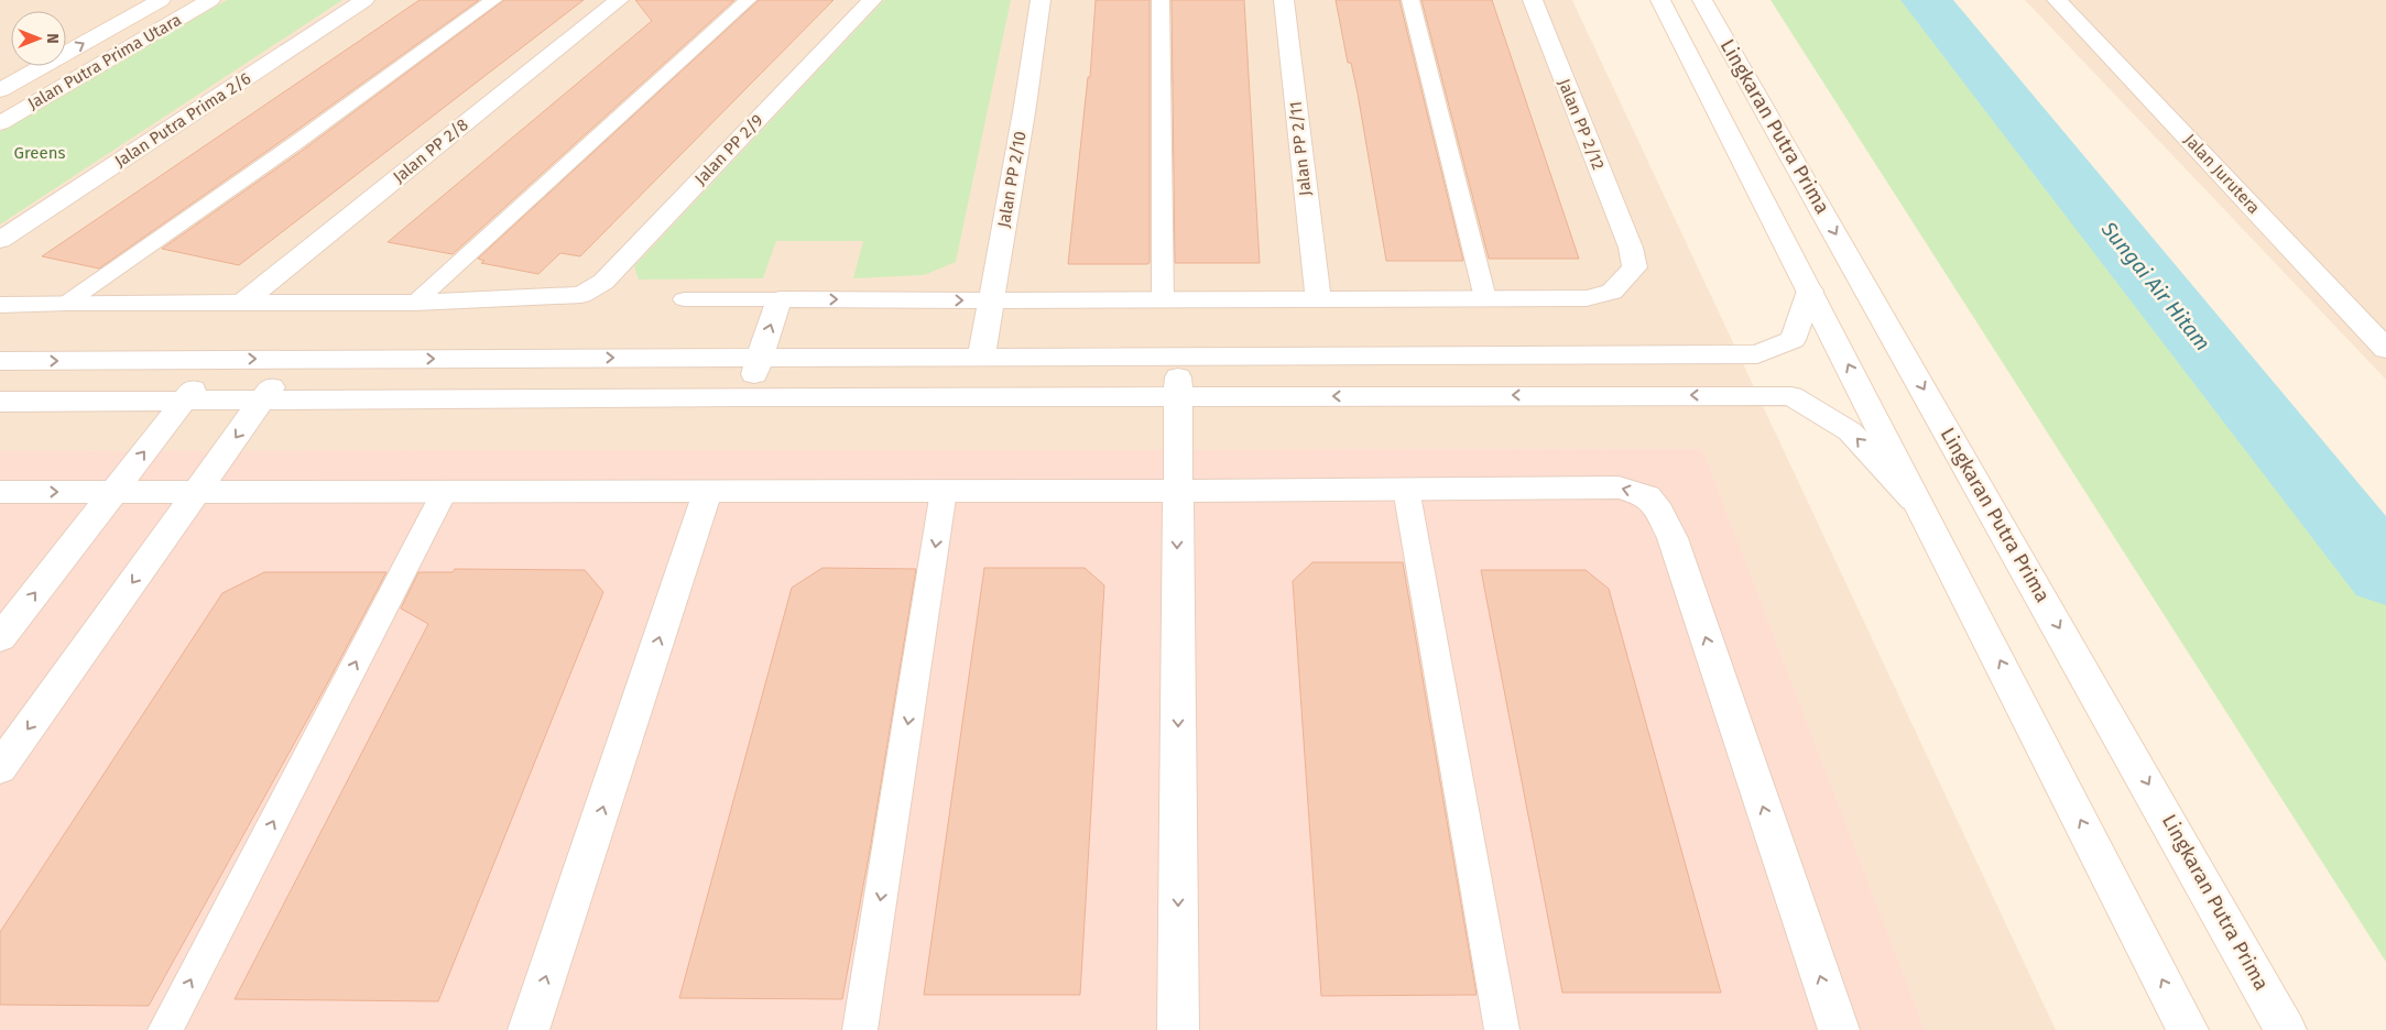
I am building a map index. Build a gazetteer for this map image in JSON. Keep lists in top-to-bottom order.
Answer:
{
  "streets": {
    "street": [
      "Jalan Putra Prima Utara",
      "Jalan Putra Prima 2/6",
      "Jalan PP 2/12",
      "Lingkaran Putra Prima",
      "Jalan PP 2/11",
      "Jalan PP 2/9",
      "Jalan PP 2/8",
      "Jalan Jurutera",
      "Jalan PP 2/10"
    ]
  },
  "water": ["Sungai Air Hitam"],
  "parks": ["Greens"],
  "north": "right"
}
